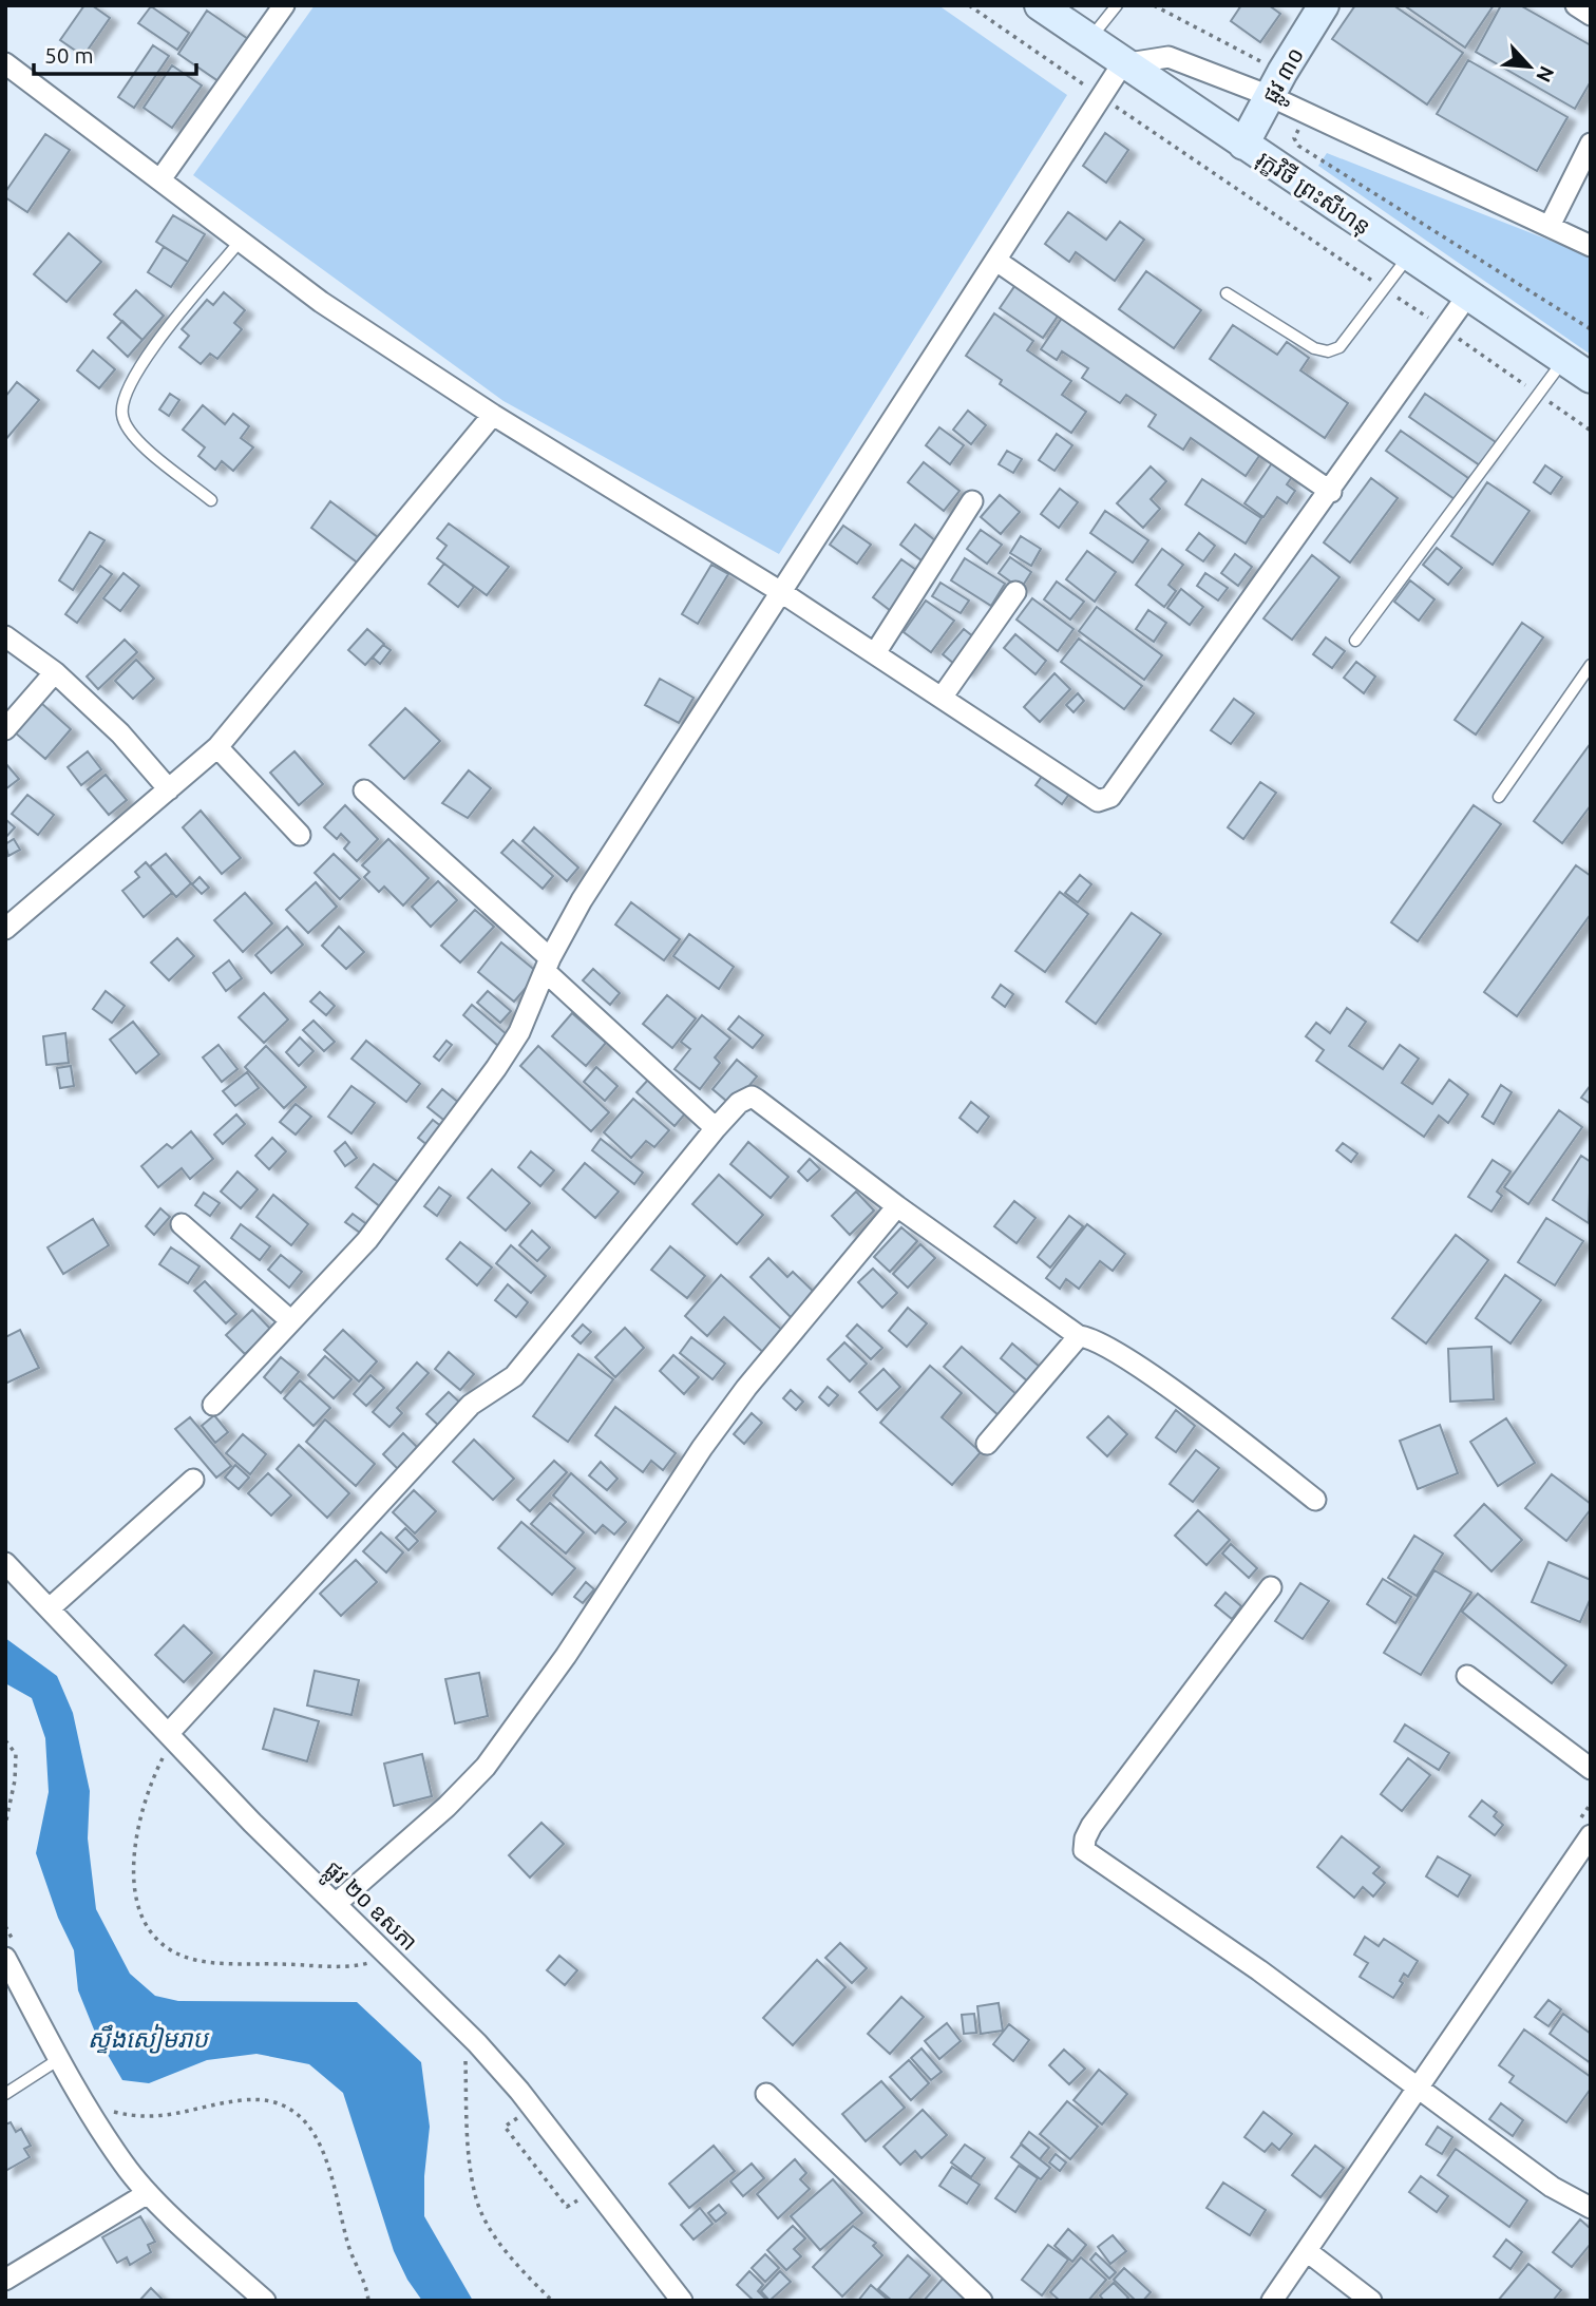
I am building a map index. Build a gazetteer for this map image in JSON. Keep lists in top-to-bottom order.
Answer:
{
  "streets": {
    "street": ["ផ្លូវ ៣០", "រុក្ខវិថី ព្រះសីហនុ", "ផ្លូវ ២០ ឧសភា"]
  },
  "crossings": [
    ["ផ្លូវ ៣០", "រុក្ខវិថី ព្រះសីហនុ"]
  ],
  "water": ["ស្ទឹងសៀមរាប"],
  "scale_bar": "50 m",
  "north": "bottom right"
}
